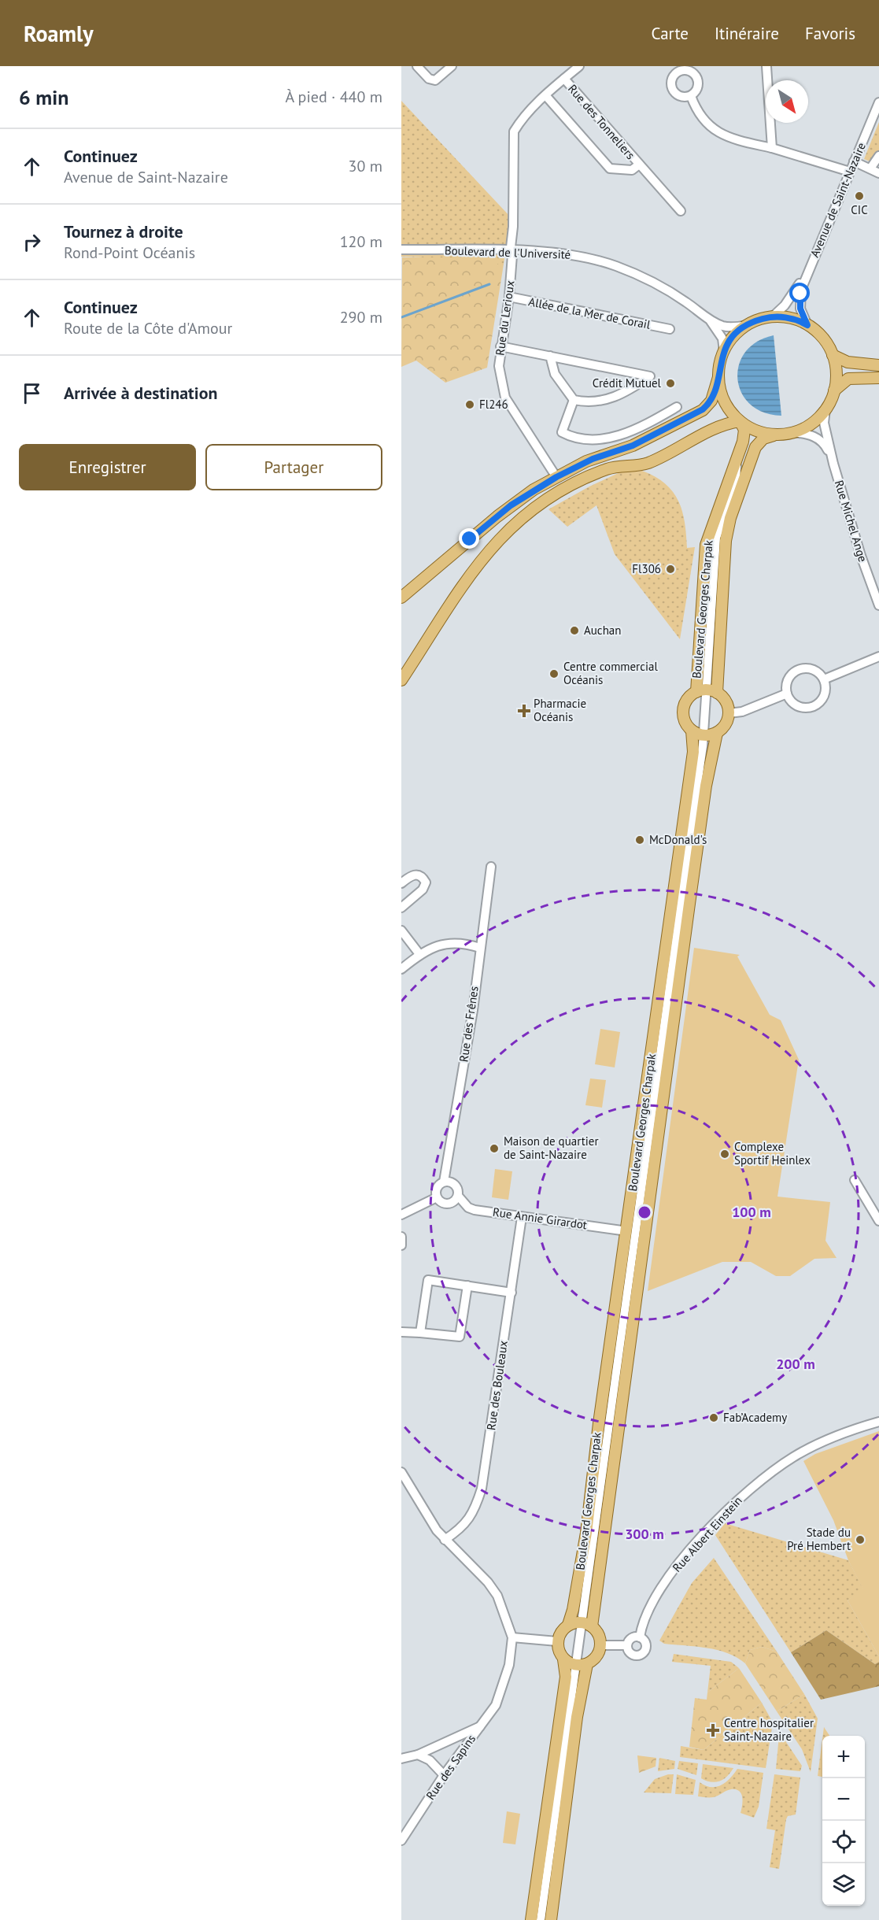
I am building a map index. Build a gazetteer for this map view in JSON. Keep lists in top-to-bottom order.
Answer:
{
  "streets": {
    "main road": ["Boulevard Georges Charpak"],
    "street": [
      "Rue des Tonneliers",
      "Avenue de Saint-Nazaire",
      "Boulevard de l'Université",
      "Allée de la Mer de Corail",
      "Rue du Lerioux",
      "Rue Michel Ange",
      "Rue des Frênes",
      "Rue Annie Girardot",
      "Rue des Bouleaux",
      "Rue Albert Einstein",
      "Rue des Sapins"
    ]
  },
  "crossings": [
    ["Rue des Tonneliers", "Rue du Lerioux"],
    ["Avenue de Saint-Nazaire", "Boulevard de l'Université"],
    ["Avenue de Saint-Nazaire", "Rue Michel Ange"],
    ["Avenue de Saint-Nazaire", "Boulevard Georges Charpak"],
    ["Boulevard de l'Université", "Rue du Lerioux"],
    ["Boulevard de l'Université", "Rue Michel Ange"],
    ["Boulevard de l'Université", "Boulevard Georges Charpak"],
    ["Allée de la Mer de Corail", "Rue du Lerioux"],
    ["Rue Michel Ange", "Boulevard Georges Charpak"],
    ["Boulevard Georges Charpak", "Rue Annie Girardot"],
    ["Rue des Frênes", "Rue Annie Girardot"],
    ["Rue Annie Girardot", "Rue des Bouleaux"]
  ],
  "places": {
    "other": [
      "CIC",
      "Crédit Mutuel",
      "Fl246",
      "Fl306",
      "Auchan",
      "Centre commercial Océanis",
      "McDonald's",
      "Maison de quartier de Saint-Nazaire",
      "Complexe Sportif Heinlex",
      "Fab’Academy",
      "Stade du Pré Hembert"
    ],
    "health": ["Pharmacie Océanis", "Centre hospitalier Saint-Nazaire"]
  },
  "north": "bottom right",
  "page": {
    "header": "Roamly",
    "nav": ["Carte", "Itinéraire", "Favoris"],
    "heading": ["6 min", "À pied · 440 m"],
    "list": [
      ["Continuez", "Avenue de Saint-Nazaire", "30 m"],
      ["Tournez à droite", "Rond-Point Océanis", "120 m"],
      ["Continuez", "Route de la Côte d'Amour", "290 m"],
      "Arrivée à destination"
    ],
    "buttons": ["Enregistrer", "Partager"],
    "map_buttons": ["+", "−"]
  },
  "rings": ["100 m", "200 m", "300 m"]
}
